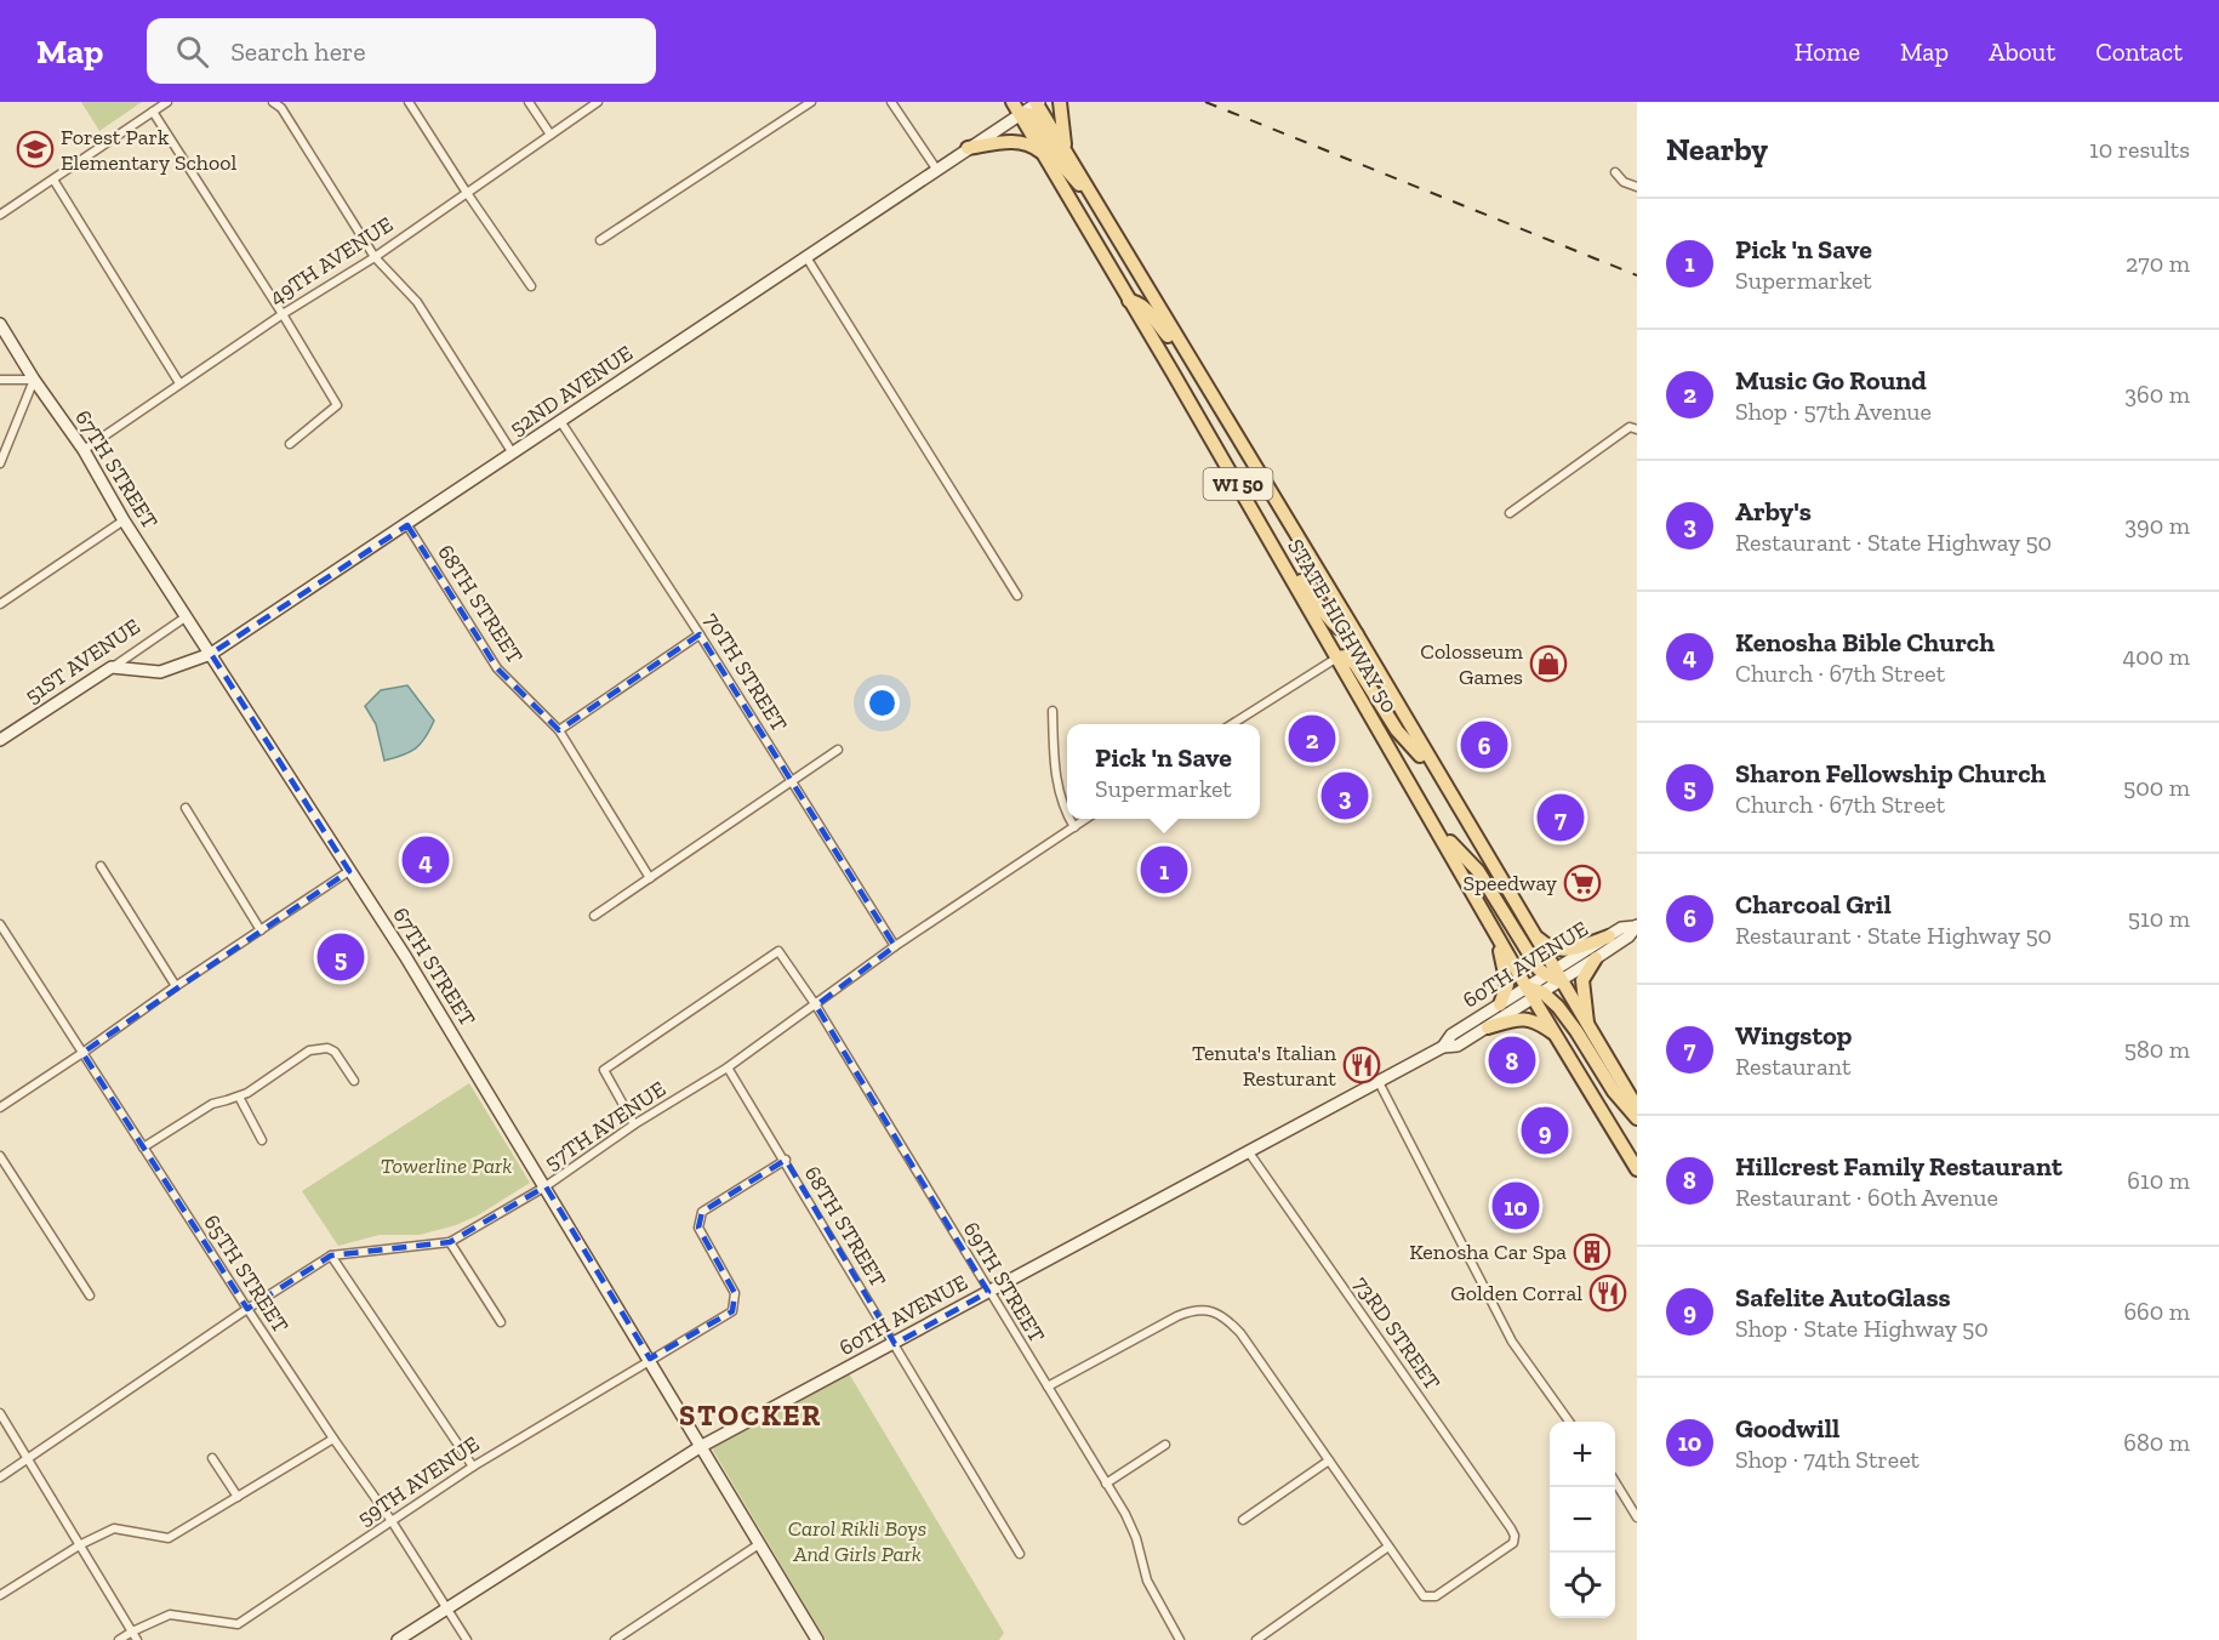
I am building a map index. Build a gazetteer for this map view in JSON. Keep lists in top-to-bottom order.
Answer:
{
  "streets": {
    "main road": ["WI 50", "STATE HIGHWAY 50"],
    "street": [
      "49TH AVENUE",
      "52ND AVENUE",
      "67TH STREET",
      "68TH STREET",
      "51ST AVENUE",
      "70TH STREET",
      "60TH AVENUE",
      "57TH AVENUE",
      "65TH STREET",
      "69TH STREET",
      "73RD STREET",
      "59TH AVENUE"
    ]
  },
  "crossings": [
    ["49TH AVENUE", "67TH STREET"],
    ["52ND AVENUE", "67TH STREET"],
    ["52ND AVENUE", "68TH STREET"],
    ["52ND AVENUE", "STATE HIGHWAY 50"],
    ["52ND AVENUE", "51ST AVENUE"],
    ["52ND AVENUE", "70TH STREET"],
    ["67TH STREET", "51ST AVENUE"],
    ["67TH STREET", "60TH AVENUE"],
    ["67TH STREET", "57TH AVENUE"],
    ["67TH STREET", "59TH AVENUE"],
    ["68TH STREET", "60TH AVENUE"],
    ["68TH STREET", "57TH AVENUE"],
    ["68TH STREET", "59TH AVENUE"],
    ["STATE HIGHWAY 50", "60TH AVENUE"],
    ["70TH STREET", "57TH AVENUE"],
    ["60TH AVENUE", "65TH STREET"],
    ["60TH AVENUE", "69TH STREET"],
    ["60TH AVENUE", "73RD STREET"],
    ["57TH AVENUE", "65TH STREET"],
    ["57TH AVENUE", "69TH STREET"],
    ["65TH STREET", "59TH AVENUE"]
  ],
  "districts": ["STOCKER"],
  "parks": ["Towerline Park", "Carol Rikli Boys And Girls Park"],
  "places": {
    "school or university": ["Forest Park Elementary School"],
    "shop": ["Colosseum Games"],
    "supermarket": ["Speedway"],
    "restaurant": ["Tenuta's Italian Resturant", "Golden Corral"],
    "building": ["Kenosha Car Spa"]
  },
  "page": {
    "header": "Map",
    "search": "Search here",
    "nav": [
      "Home",
      "Map",
      "About",
      "Contact"
    ],
    "heading": ["Nearby", "10 results"],
    "list": [
      {
        "mark": "1",
        "name": "Pick 'n Save",
        "note": "Supermarket",
        "value": "270 m"
      },
      {
        "mark": "2",
        "name": "Music Go Round",
        "note": "Shop · 57th Avenue",
        "value": "360 m"
      },
      {
        "mark": "3",
        "name": "Arby's",
        "note": "Restaurant · State Highway 50",
        "value": "390 m"
      },
      {
        "mark": "4",
        "name": "Kenosha Bible Church",
        "note": "Church · 67th Street",
        "value": "400 m"
      },
      {
        "mark": "5",
        "name": "Sharon Fellowship Church",
        "note": "Church · 67th Street",
        "value": "500 m"
      },
      {
        "mark": "6",
        "name": "Charcoal Gril",
        "note": "Restaurant · State Highway 50",
        "value": "510 m"
      },
      {
        "mark": "7",
        "name": "Wingstop",
        "note": "Restaurant",
        "value": "580 m"
      },
      {
        "mark": "8",
        "name": "Hillcrest Family Restaurant",
        "note": "Restaurant · 60th Avenue",
        "value": "610 m"
      },
      {
        "mark": "9",
        "name": "Safelite AutoGlass",
        "note": "Shop · State Highway 50",
        "value": "660 m"
      },
      {
        "mark": "10",
        "name": "Goodwill",
        "note": "Shop · 74th Street",
        "value": "680 m"
      }
    ],
    "pins": [
      "2",
      "6",
      "3",
      "7",
      "4",
      "1",
      "5",
      "8",
      "9",
      "10"
    ],
    "popup": ["Pick 'n Save", "Supermarket"],
    "map_buttons": ["+", "−"]
  }
}
